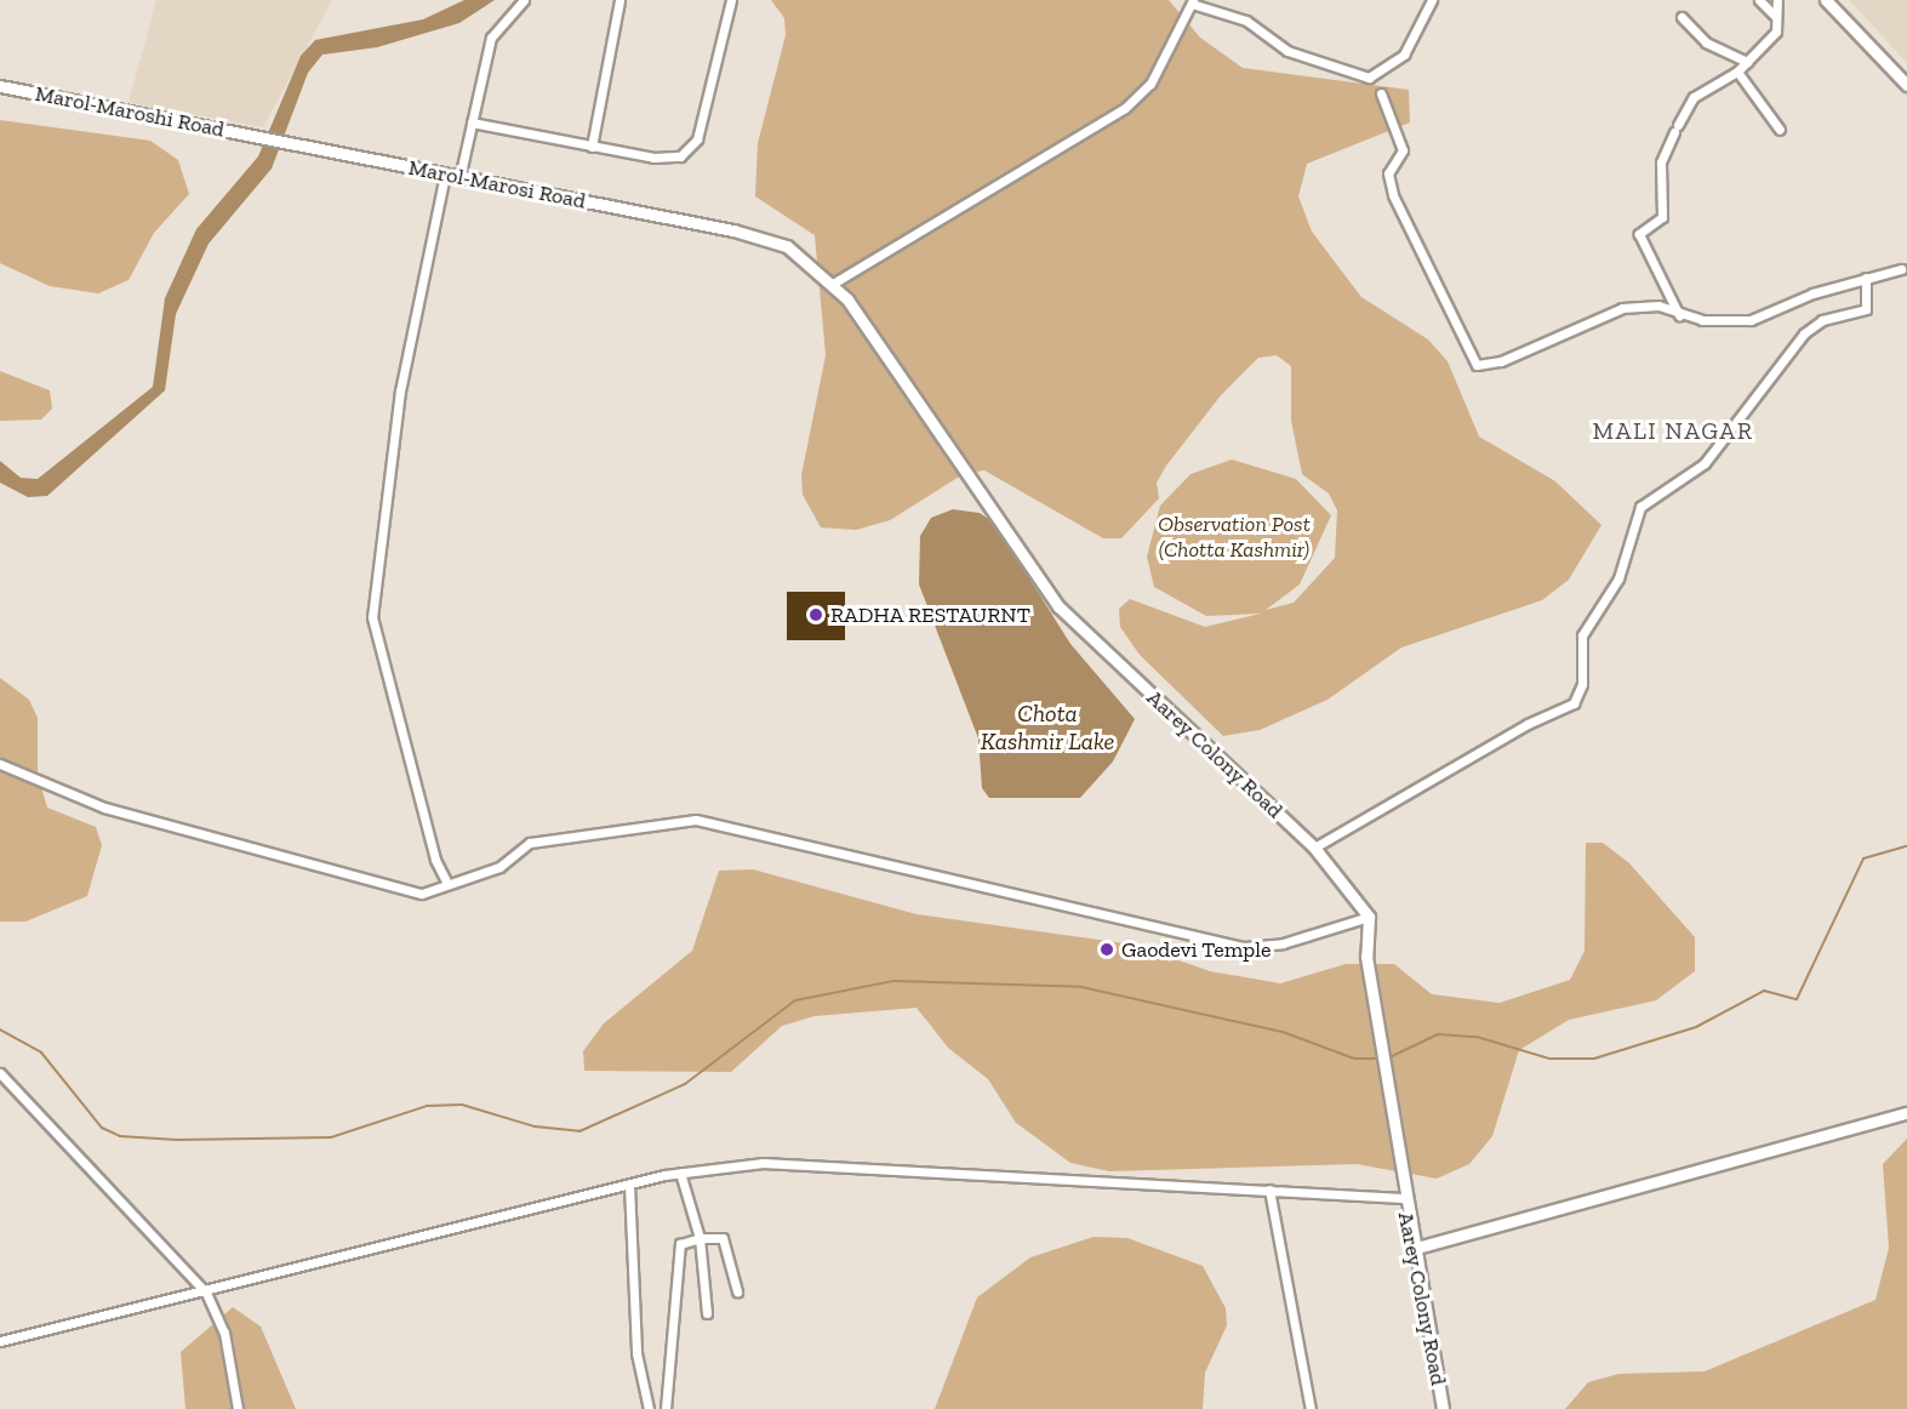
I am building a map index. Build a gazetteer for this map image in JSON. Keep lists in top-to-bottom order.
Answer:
{
  "streets": {
    "main road": ["Marol-Maroshi Road", "Marol-Marosi Road", "Aarey Colony Road"]
  },
  "crossings": [
    ["Marol-Maroshi Road", "Marol-Marosi Road"],
    ["Marol-Marosi Road", "Aarey Colony Road"]
  ],
  "districts": ["MALI NAGAR"],
  "water": ["Chota Kashmir Lake"],
  "parks": ["Observation Post (Chotta Kashmir)"],
  "places": ["RADHA RESTAURNT", "Gaodevi Temple"]
}
